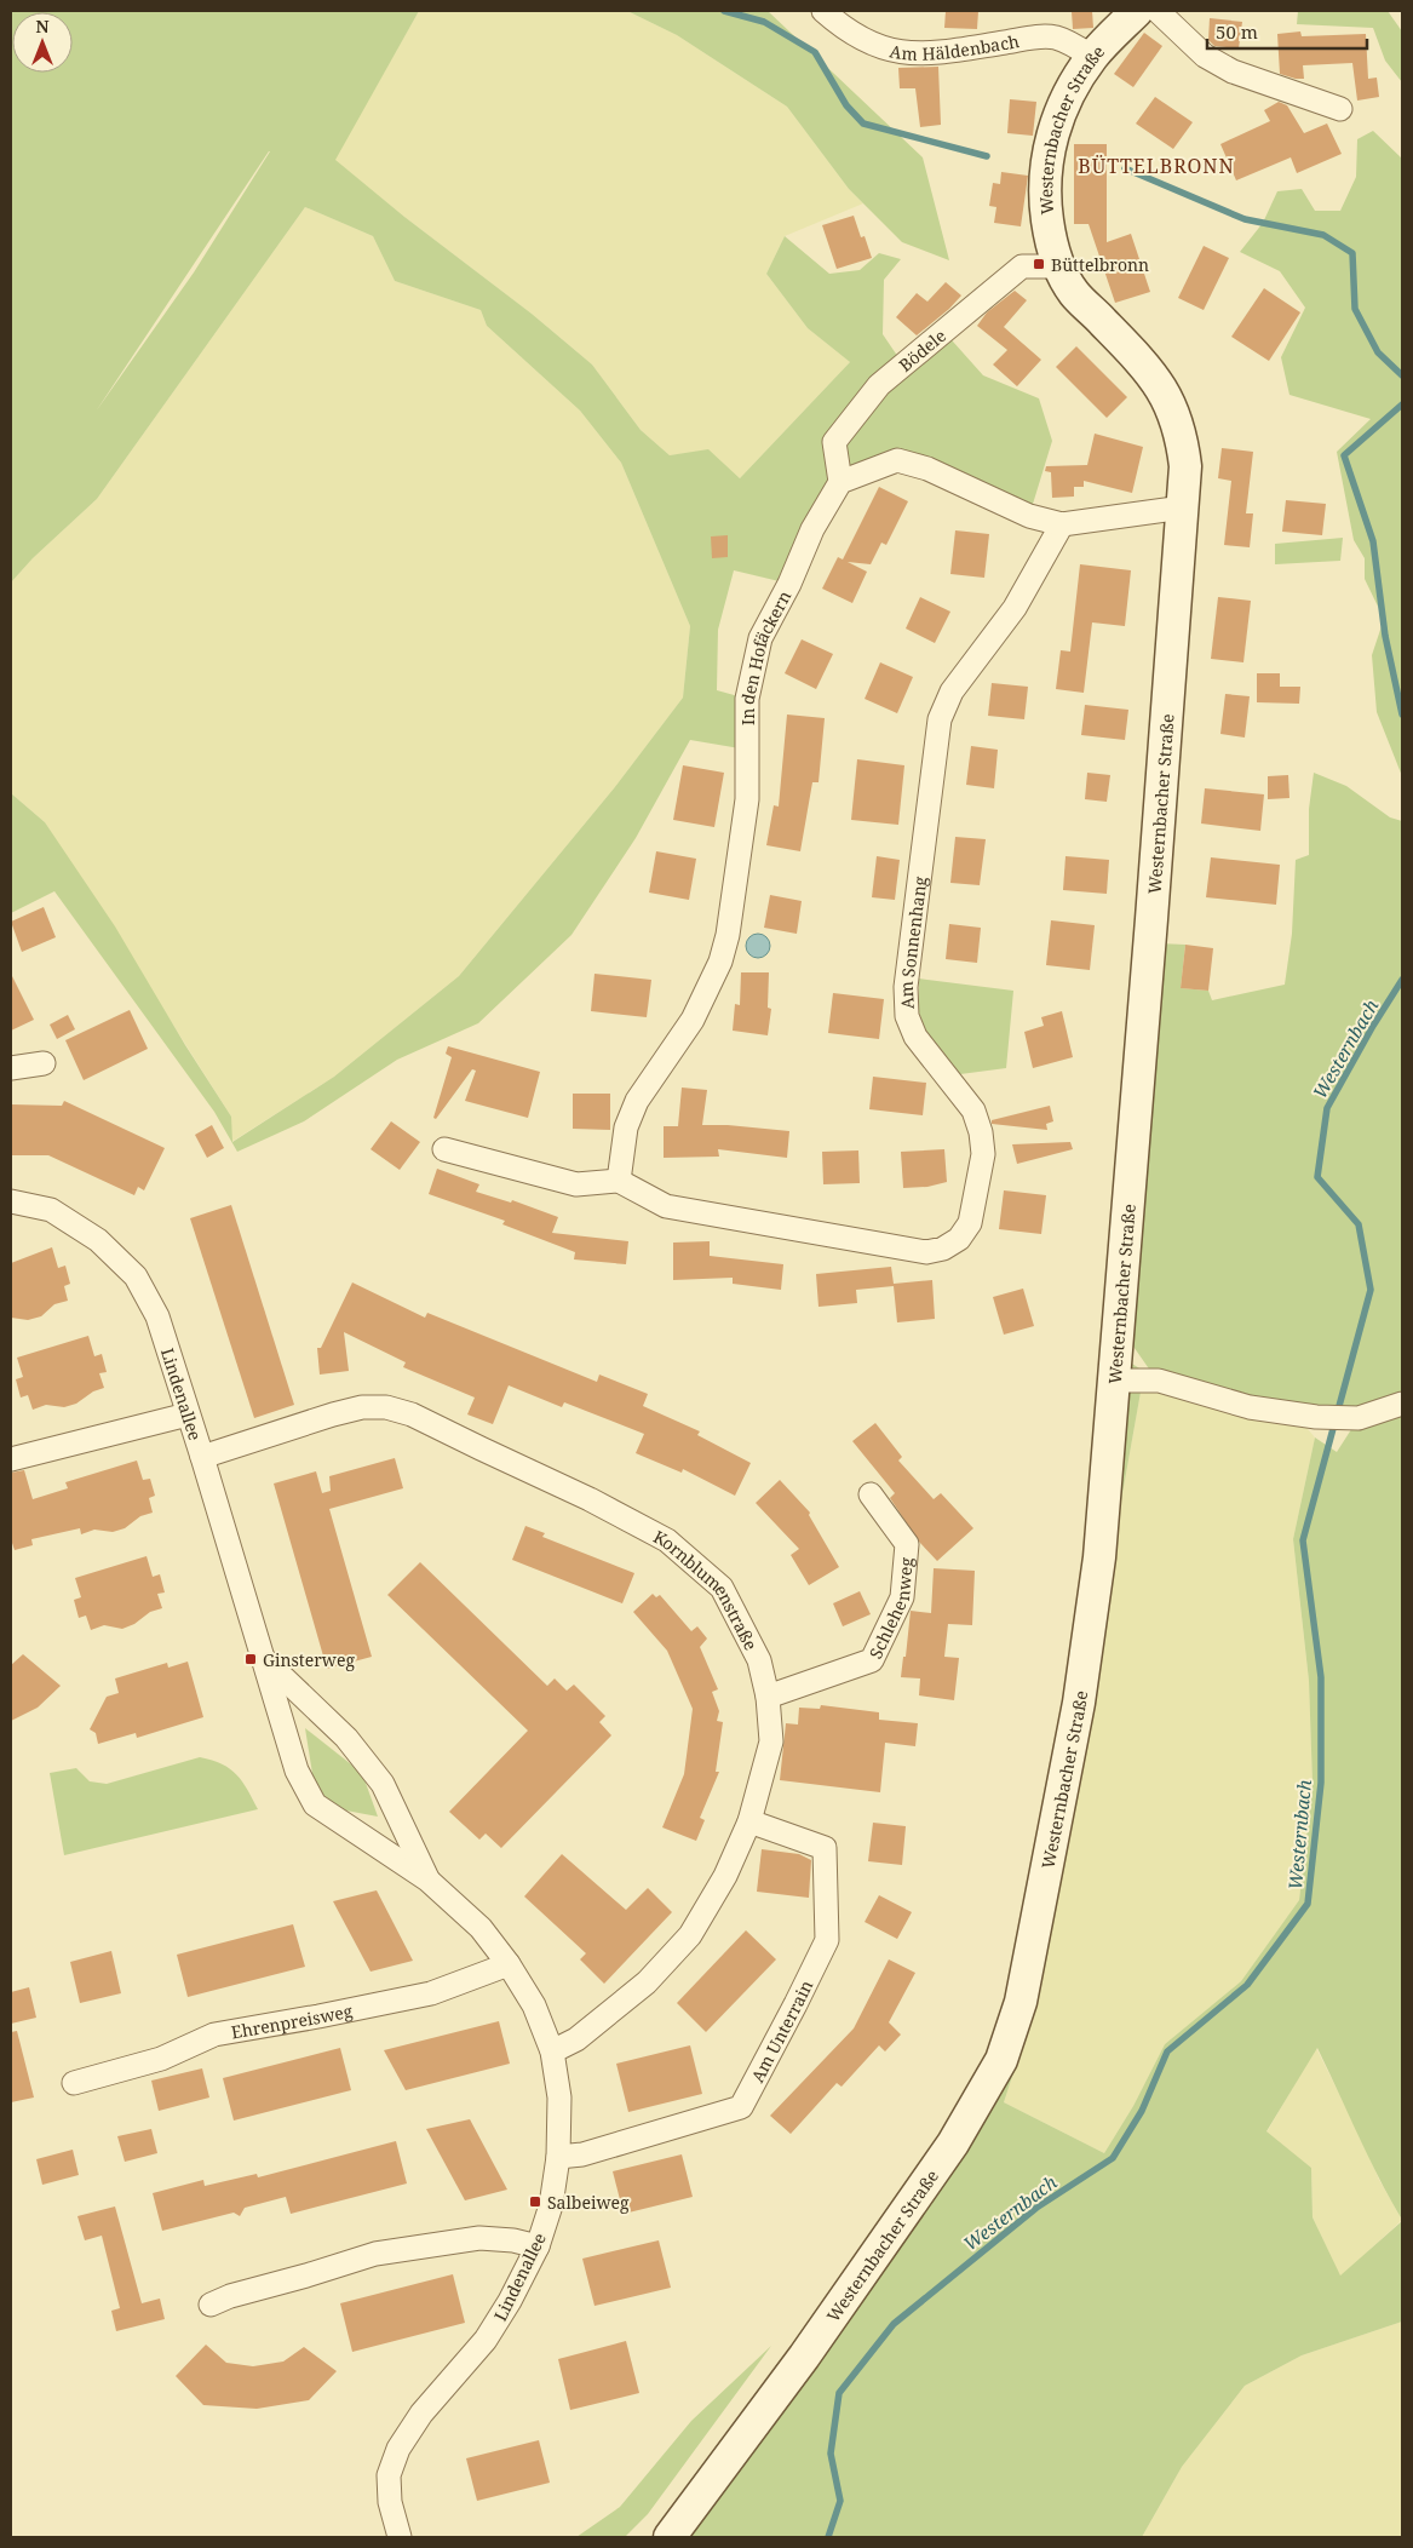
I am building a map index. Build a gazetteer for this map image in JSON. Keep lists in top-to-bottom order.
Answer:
{
  "streets": {
    "street": [
      "Am Häldenbach",
      "Westernbacher Straße",
      "Bödele",
      "In den Hofäckern",
      "Am Sonnenhang",
      "Lindenallee",
      "Kornblumenstraße",
      "Schlehenweg",
      "Ehrenpreisweg",
      "Am Unterrain"
    ]
  },
  "crossings": [
    ["Am Häldenbach", "Westernbacher Straße"],
    ["Westernbacher Straße", "Bödele"],
    ["Bödele", "In den Hofäckern"],
    ["In den Hofäckern", "Am Sonnenhang"],
    ["Lindenallee", "Kornblumenstraße"],
    ["Lindenallee", "Ehrenpreisweg"],
    ["Lindenallee", "Am Unterrain"],
    ["Kornblumenstraße", "Schlehenweg"],
    ["Kornblumenstraße", "Am Unterrain"]
  ],
  "districts": ["BÜTTELBRONN"],
  "water": ["Westernbach"],
  "places": {
    "transit": ["Büttelbronn", "Ginsterweg", "Salbeiweg"]
  },
  "scale_bar": "50 m",
  "north": "top"
}
